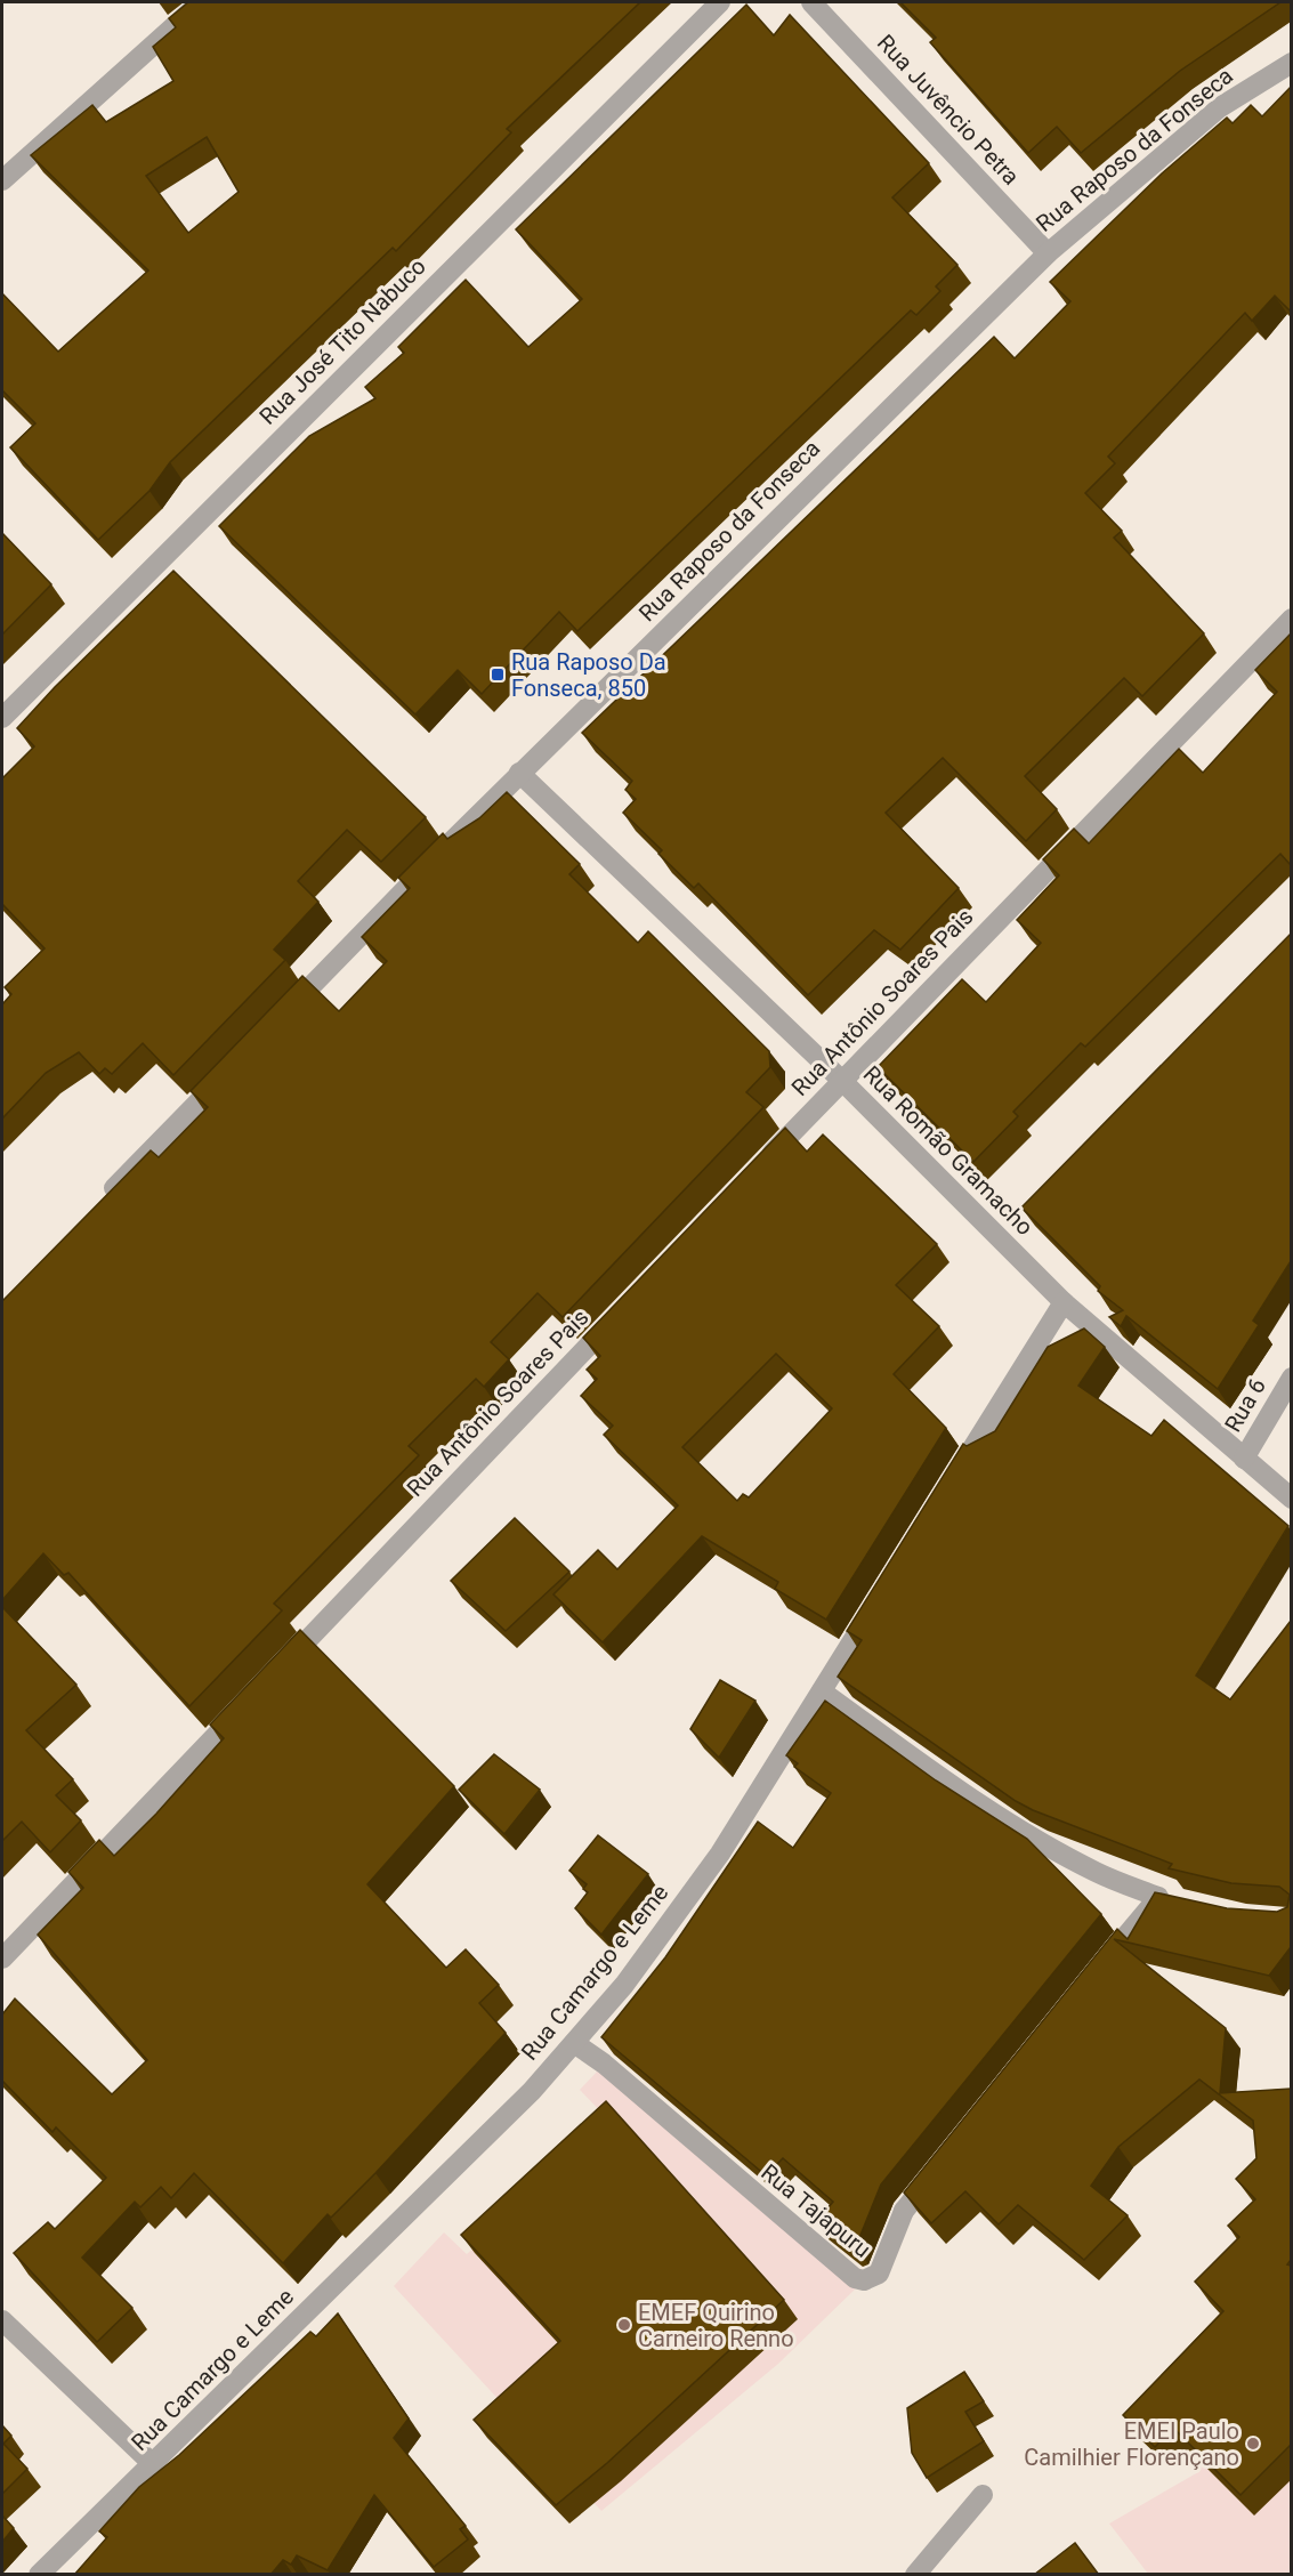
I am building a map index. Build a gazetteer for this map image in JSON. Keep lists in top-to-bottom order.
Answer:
{
  "streets": {
    "street": [
      "Rua Juvêncio Petra",
      "Rua Raposo da Fonseca",
      "Rua José Tito Nabuco",
      "Rua Antônio Soares Pais",
      "Rua Romão Gramacho",
      "Rua 6",
      "Rua Camargo e Leme",
      "Rua Tajapuru"
    ]
  },
  "crossings": [
    ["Rua Juvêncio Petra", "Rua Raposo da Fonseca"],
    ["Rua Raposo da Fonseca", "Rua Romão Gramacho"],
    ["Rua Antônio Soares Pais", "Rua Romão Gramacho"],
    ["Rua Romão Gramacho", "Rua 6"],
    ["Rua Camargo e Leme", "Rua Tajapuru"]
  ],
  "places": {
    "transit": ["Rua Raposo Da Fonseca, 850"],
    "other": ["EMEF Quirino Carneiro Renno", "EMEI Paulo Camilhier Florençano"]
  }
}
